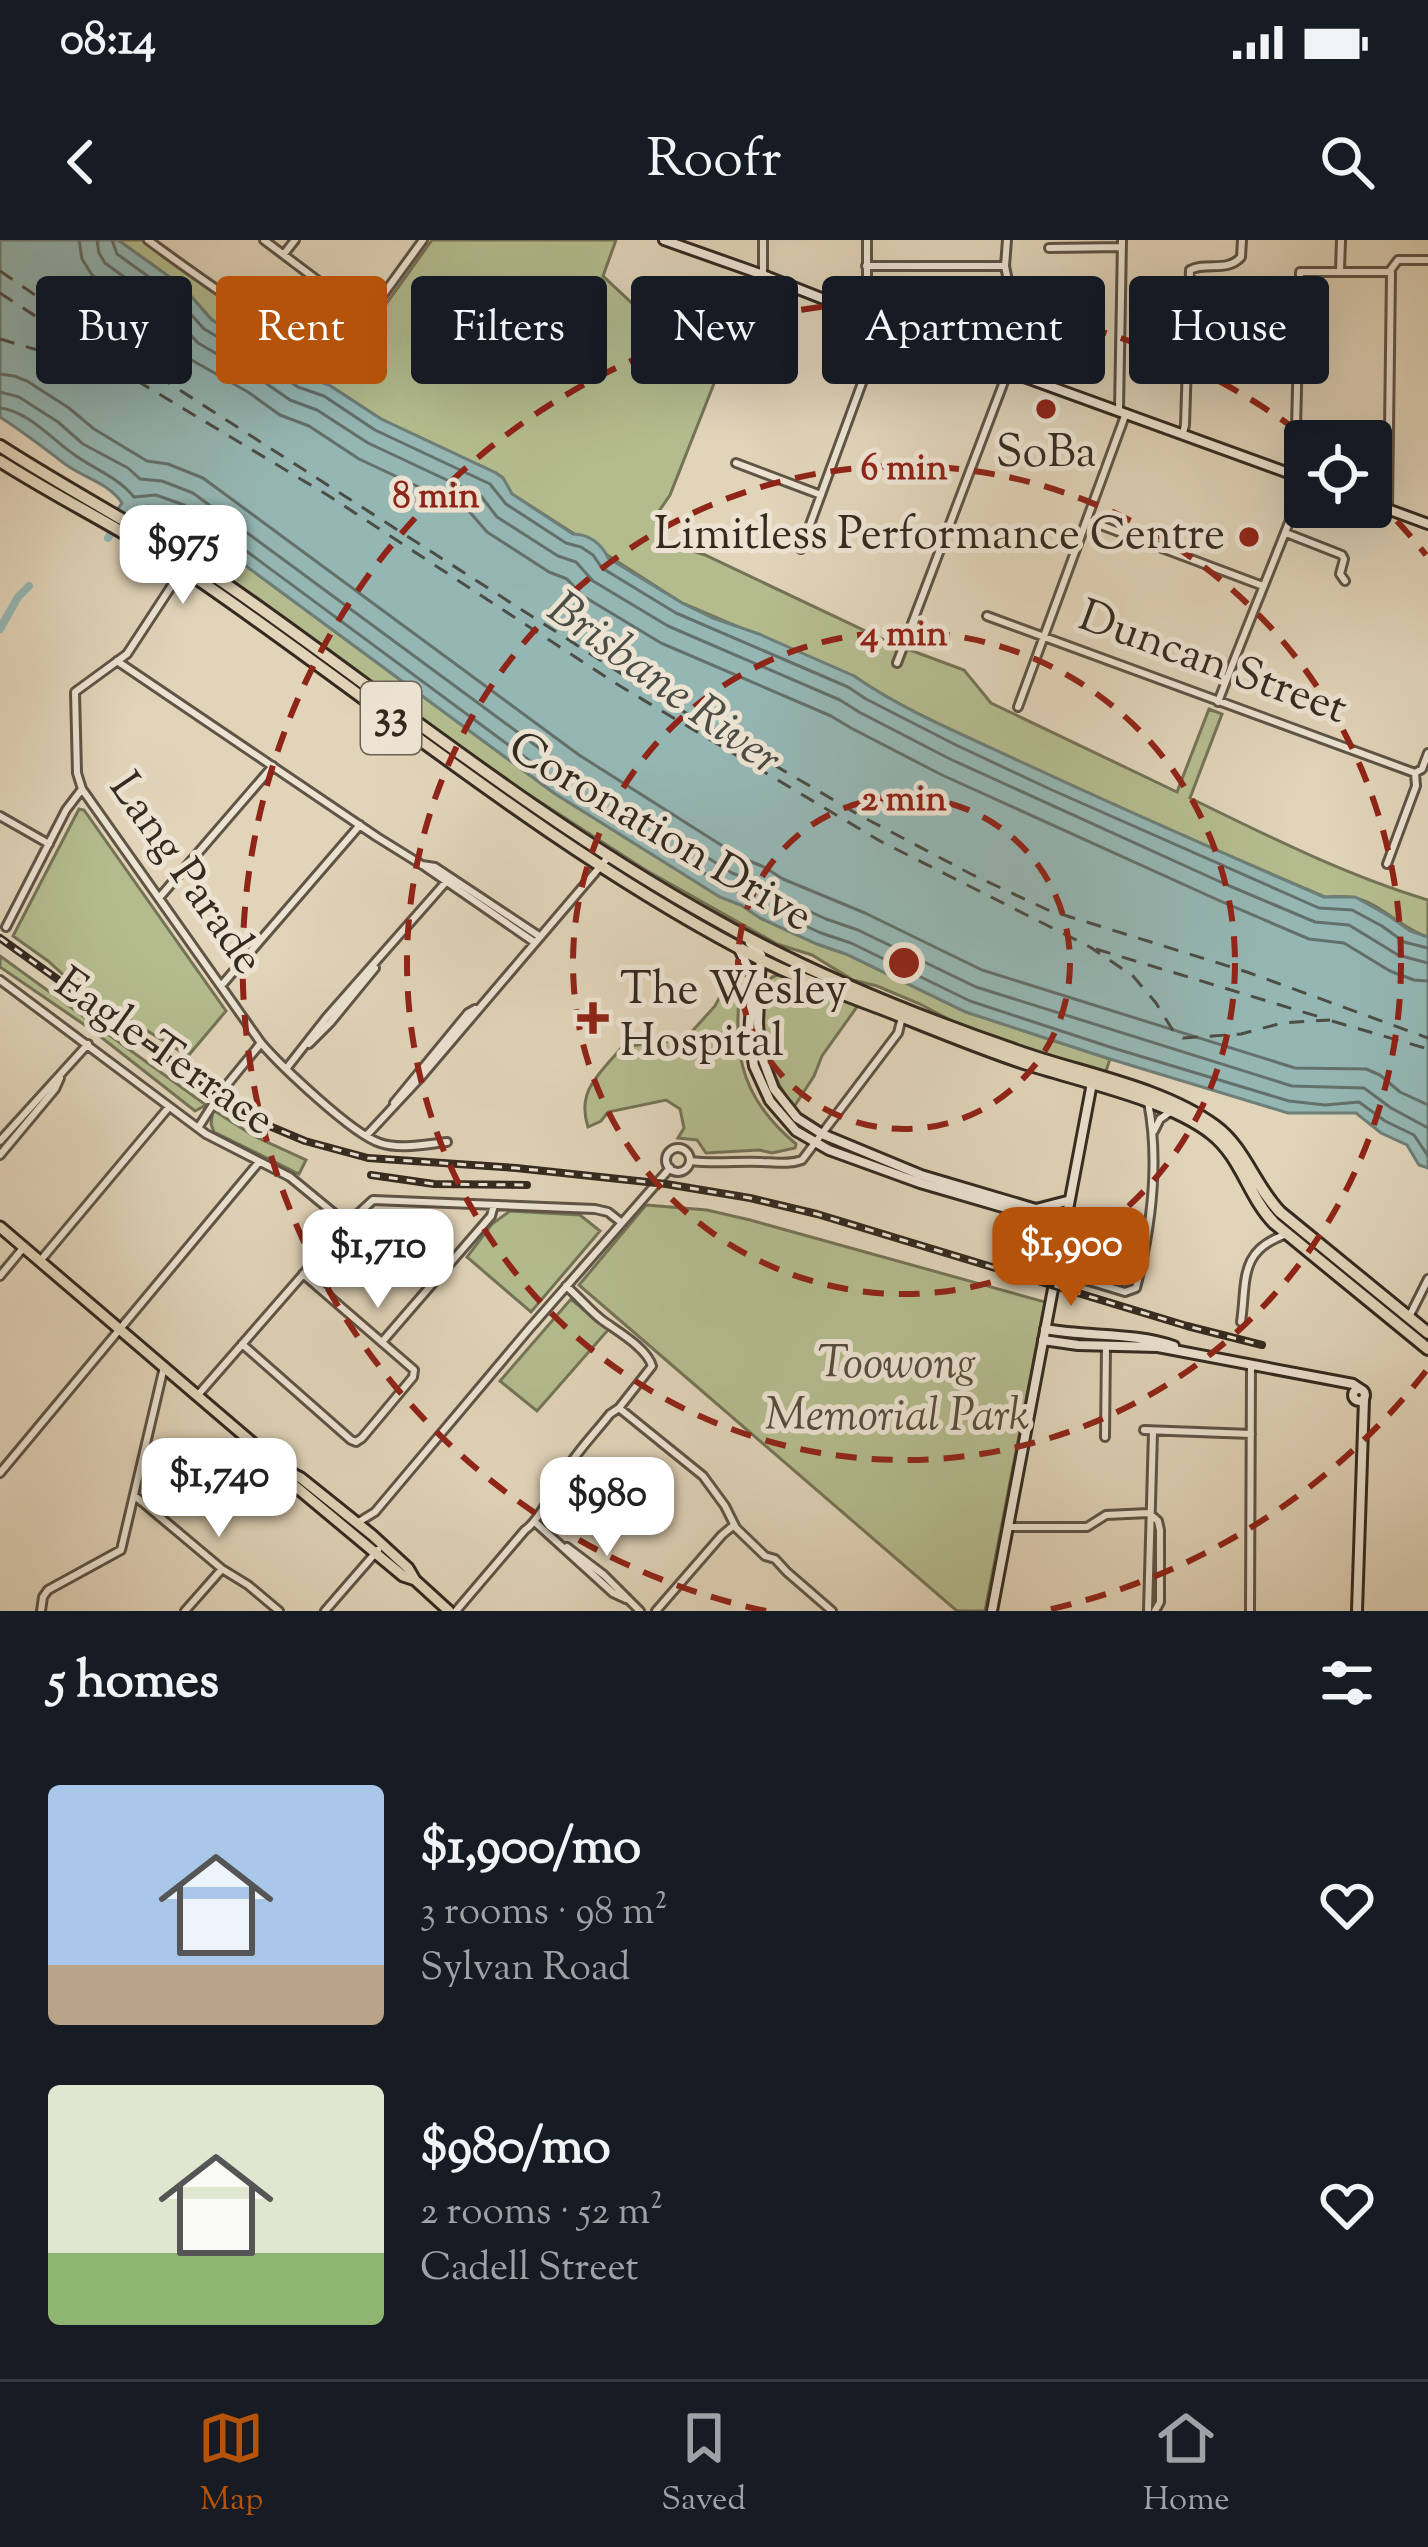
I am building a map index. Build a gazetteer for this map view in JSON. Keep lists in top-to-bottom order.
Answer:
{
  "streets": {
    "highway": ["33", "Coronation Drive"],
    "street": ["Duncan Street", "Lang Parade", "Eagle Terrace"]
  },
  "crossings": [
    ["33", "Coronation Drive"],
    ["Coronation Drive", "Lang Parade"]
  ],
  "water": ["Brisbane River"],
  "parks": ["Toowong Memorial Park"],
  "places": {
    "other": ["SoBa", "Limitless Performance Centre"],
    "health": ["The Wesley Hospital"]
  },
  "page": {
    "status": "08:14",
    "header": "Roofr",
    "chip": [
      "Buy",
      "Rent",
      "Filters",
      "New",
      "Apartment",
      "House"
    ],
    "price": [
      "$975",
      "$1,900",
      "$1,710",
      "$1,740",
      "$980"
    ],
    "heading": "5 homes",
    "list": [
      {
        "name": "$1,900/mo",
        "note": "3 rooms · 98 m² · Sylvan Road"
      },
      {
        "name": "$980/mo",
        "note": "2 rooms · 52 m² · Cadell Street"
      }
    ],
    "tabs": ["Map", "Saved", "Home"]
  },
  "rings": [
    "6 min",
    "8 min",
    "4 min",
    "2 min"
  ]
}
